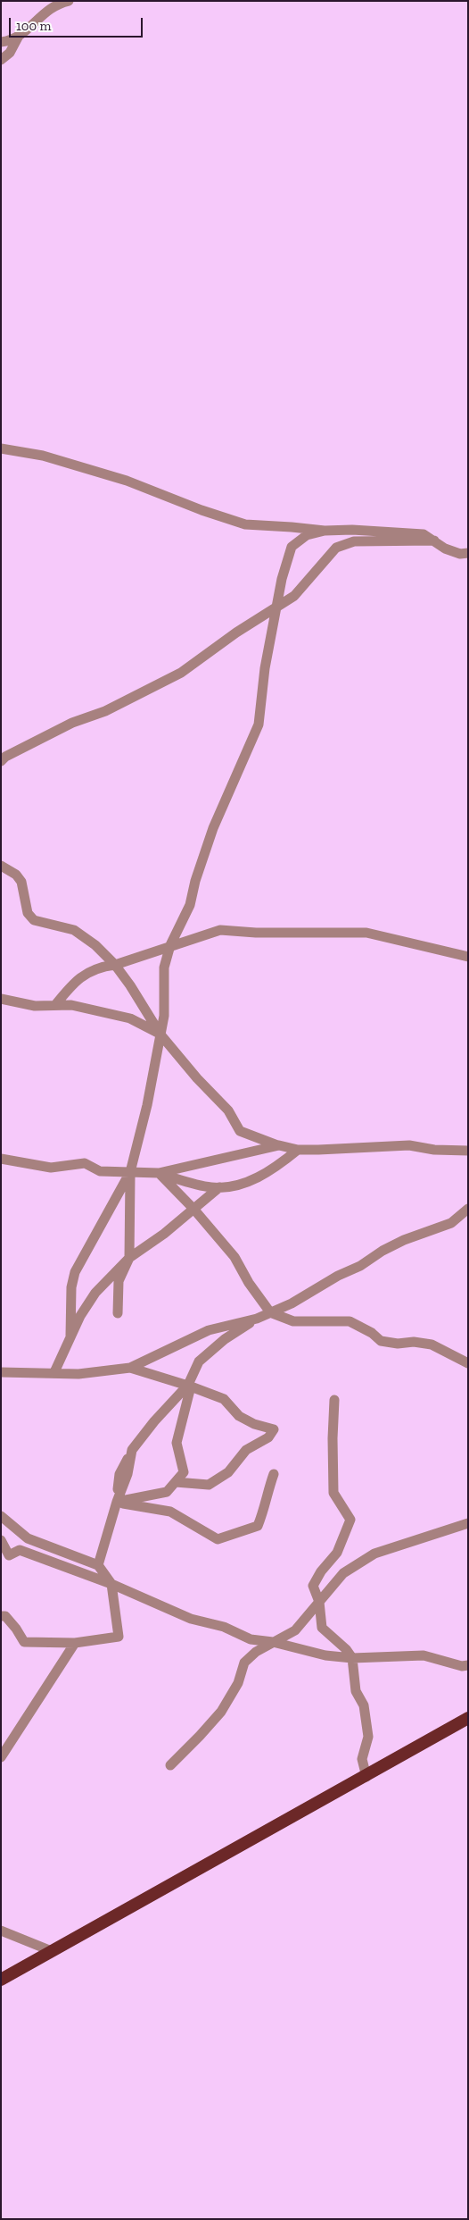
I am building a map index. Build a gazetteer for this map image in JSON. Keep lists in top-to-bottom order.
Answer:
{
  "scale_bar": "100 m"
}
